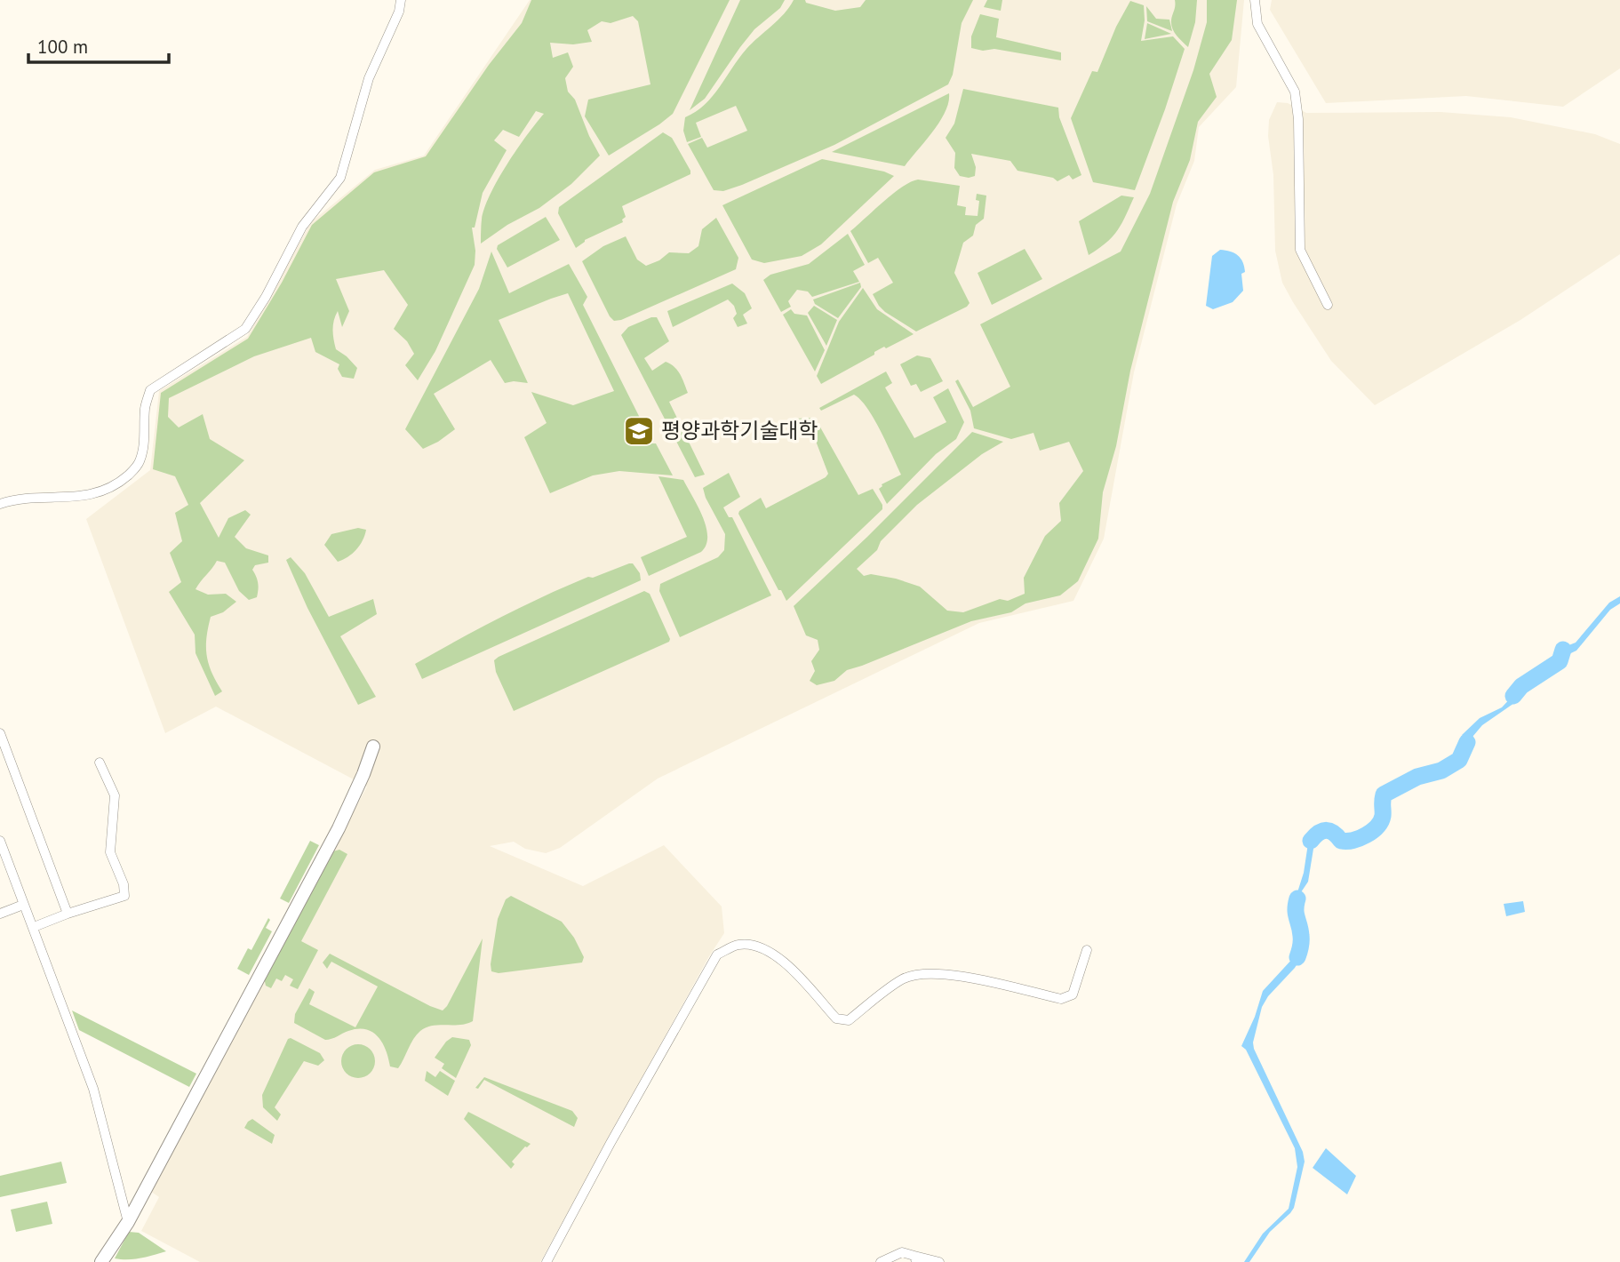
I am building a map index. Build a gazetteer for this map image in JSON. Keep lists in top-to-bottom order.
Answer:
{
  "places": {
    "school or university": ["평양과학기술대학"]
  },
  "scale_bar": "100 m"
}
